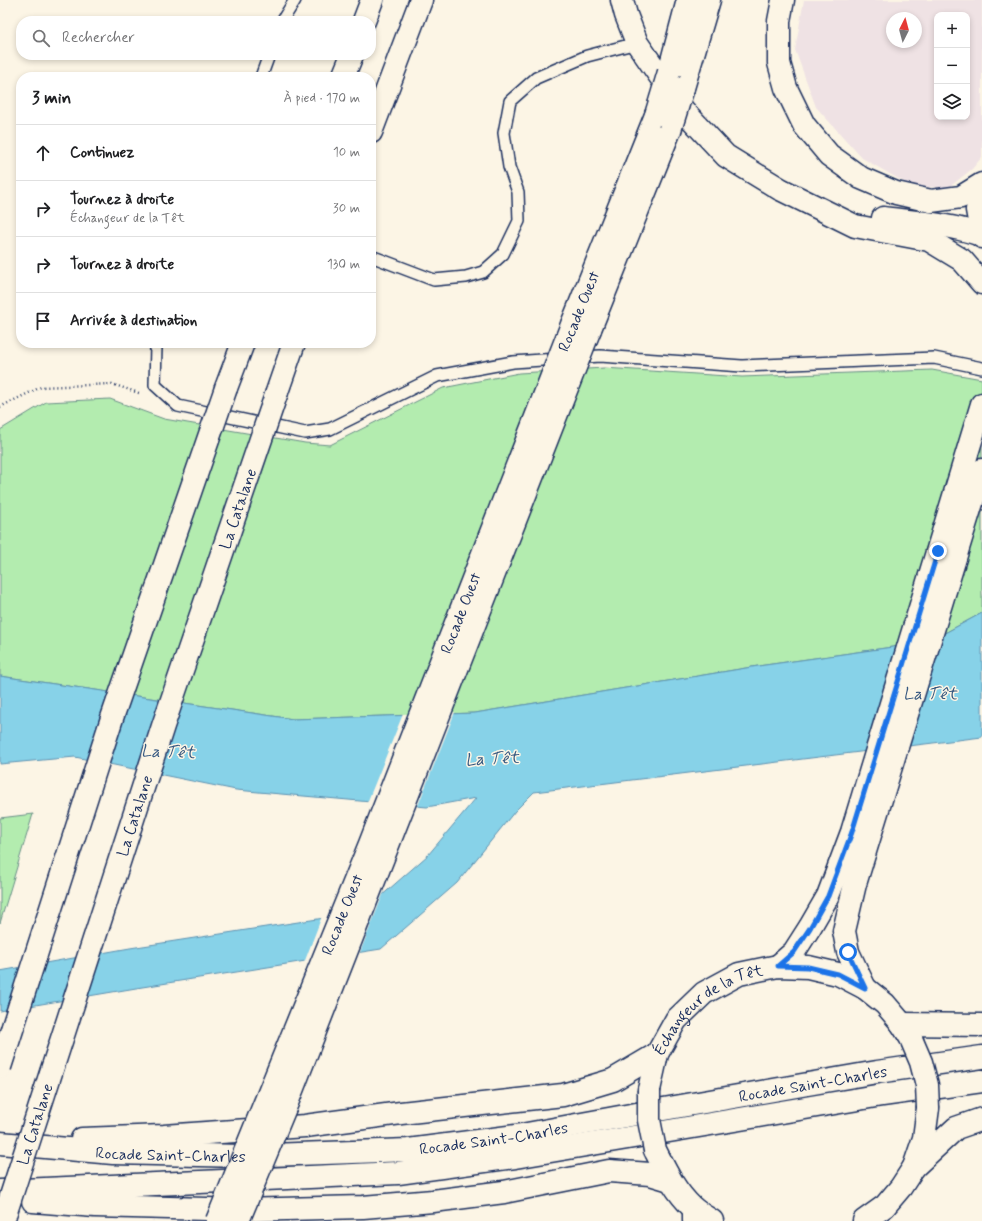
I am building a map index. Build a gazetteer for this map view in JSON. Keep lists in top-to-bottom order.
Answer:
{
  "streets": {
    "main road": [
      "Rocade Ouest",
      "La Catalane",
      "Échangeur de la Têt",
      "Rocade Saint-Charles"
    ]
  },
  "water": ["La Têt"],
  "north": "top",
  "page": {
    "map_buttons": ["+", "−"],
    "search": "Rechercher",
    "heading": ["3 min", "À pied · 170 m"],
    "list": [
      ["Continuez", "10 m"],
      ["Tournez à droite", "Échangeur de la Têt", "30 m"],
      ["Tournez à droite", "130 m"],
      "Arrivée à destination"
    ]
  }
}
